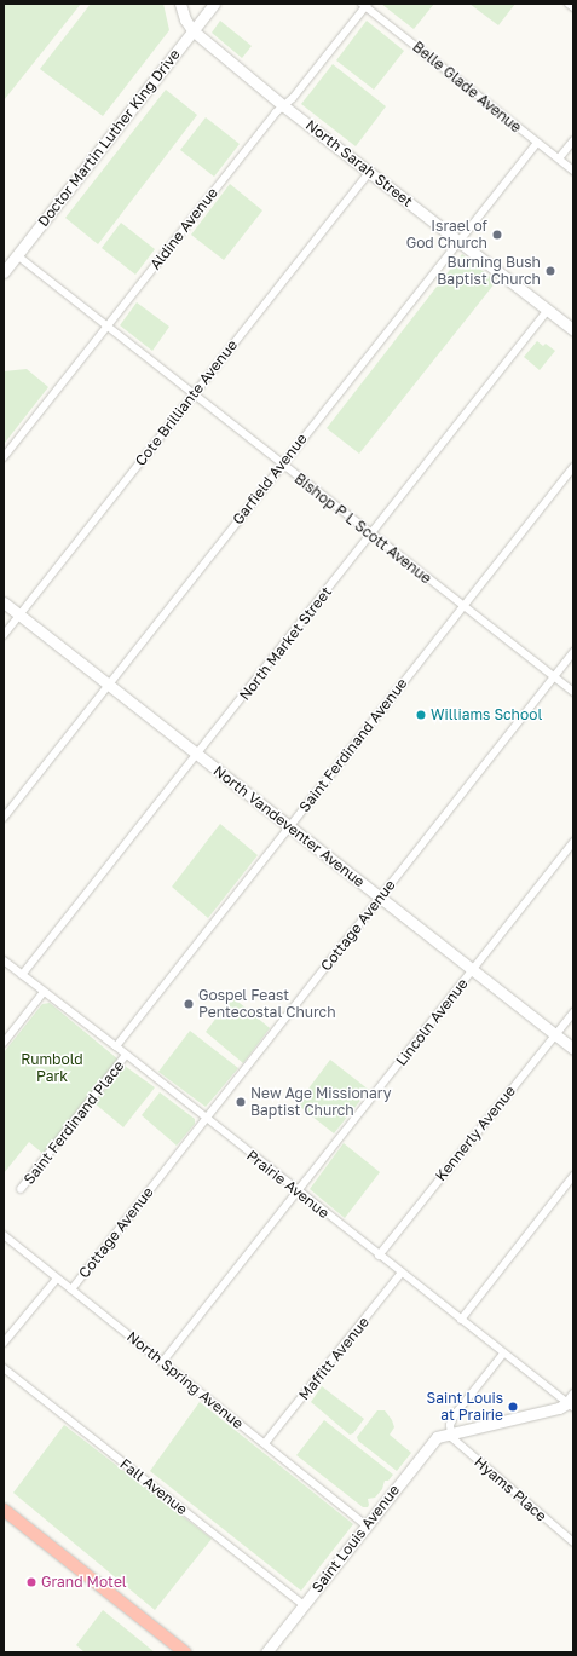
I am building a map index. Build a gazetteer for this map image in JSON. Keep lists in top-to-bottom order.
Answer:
{
  "streets": {
    "main road": [
      "Doctor Martin Luther King Drive",
      "North Sarah Street",
      "North Vandeventer Avenue",
      "Saint Louis Avenue"
    ],
    "street": [
      "Belle Glade Avenue",
      "Aldine Avenue",
      "Cote Brilliante Avenue",
      "Garfield Avenue",
      "Bishop P L Scott Avenue",
      "North Market Street",
      "Saint Ferdinand Avenue",
      "Cottage Avenue",
      "Lincoln Avenue",
      "Saint Ferdinand Place",
      "Kennerly Avenue",
      "Prairie Avenue",
      "Maffitt Avenue",
      "North Spring Avenue",
      "Fall Avenue",
      "Hyams Place"
    ]
  },
  "crossings": [
    ["Belle Glade Avenue", "Aldine Avenue"],
    ["Belle Glade Avenue", "Garfield Avenue"],
    ["Doctor Martin Luther King Drive", "North Sarah Street"],
    ["Doctor Martin Luther King Drive", "Bishop P L Scott Avenue"],
    ["North Sarah Street", "Aldine Avenue"],
    ["North Sarah Street", "Cote Brilliante Avenue"],
    ["North Sarah Street", "Garfield Avenue"],
    ["North Sarah Street", "North Market Street"],
    ["Aldine Avenue", "Bishop P L Scott Avenue"],
    ["Cote Brilliante Avenue", "Bishop P L Scott Avenue"],
    ["Cote Brilliante Avenue", "North Vandeventer Avenue"],
    ["Garfield Avenue", "Bishop P L Scott Avenue"],
    ["Garfield Avenue", "North Vandeventer Avenue"],
    ["Bishop P L Scott Avenue", "North Market Street"],
    ["Bishop P L Scott Avenue", "Saint Ferdinand Avenue"],
    ["Bishop P L Scott Avenue", "Cottage Avenue"],
    ["North Market Street", "North Vandeventer Avenue"],
    ["North Market Street", "Prairie Avenue"],
    ["Saint Ferdinand Avenue", "North Vandeventer Avenue"],
    ["Saint Ferdinand Avenue", "Prairie Avenue"],
    ["North Vandeventer Avenue", "Cottage Avenue"],
    ["North Vandeventer Avenue", "Lincoln Avenue"],
    ["North Vandeventer Avenue", "Kennerly Avenue"],
    ["Cottage Avenue", "Prairie Avenue"],
    ["Cottage Avenue", "North Spring Avenue"],
    ["Lincoln Avenue", "Prairie Avenue"],
    ["Lincoln Avenue", "North Spring Avenue"],
    ["Saint Ferdinand Place", "Prairie Avenue"],
    ["Kennerly Avenue", "Prairie Avenue"],
    ["Prairie Avenue", "Maffitt Avenue"],
    ["Prairie Avenue", "Saint Louis Avenue"],
    ["Maffitt Avenue", "North Spring Avenue"],
    ["North Spring Avenue", "Saint Louis Avenue"],
    ["Fall Avenue", "Saint Louis Avenue"],
    ["Hyams Place", "Saint Louis Avenue"]
  ],
  "parks": ["Rumbold Park"],
  "places": [
    "Israel of God Church",
    "Burning Bush Baptist Church",
    "Williams School",
    "Gospel Feast Pentecostal Church",
    "New Age Missionary Baptist Church",
    "Saint Louis at Prairie",
    "Grand Motel"
  ]
}
